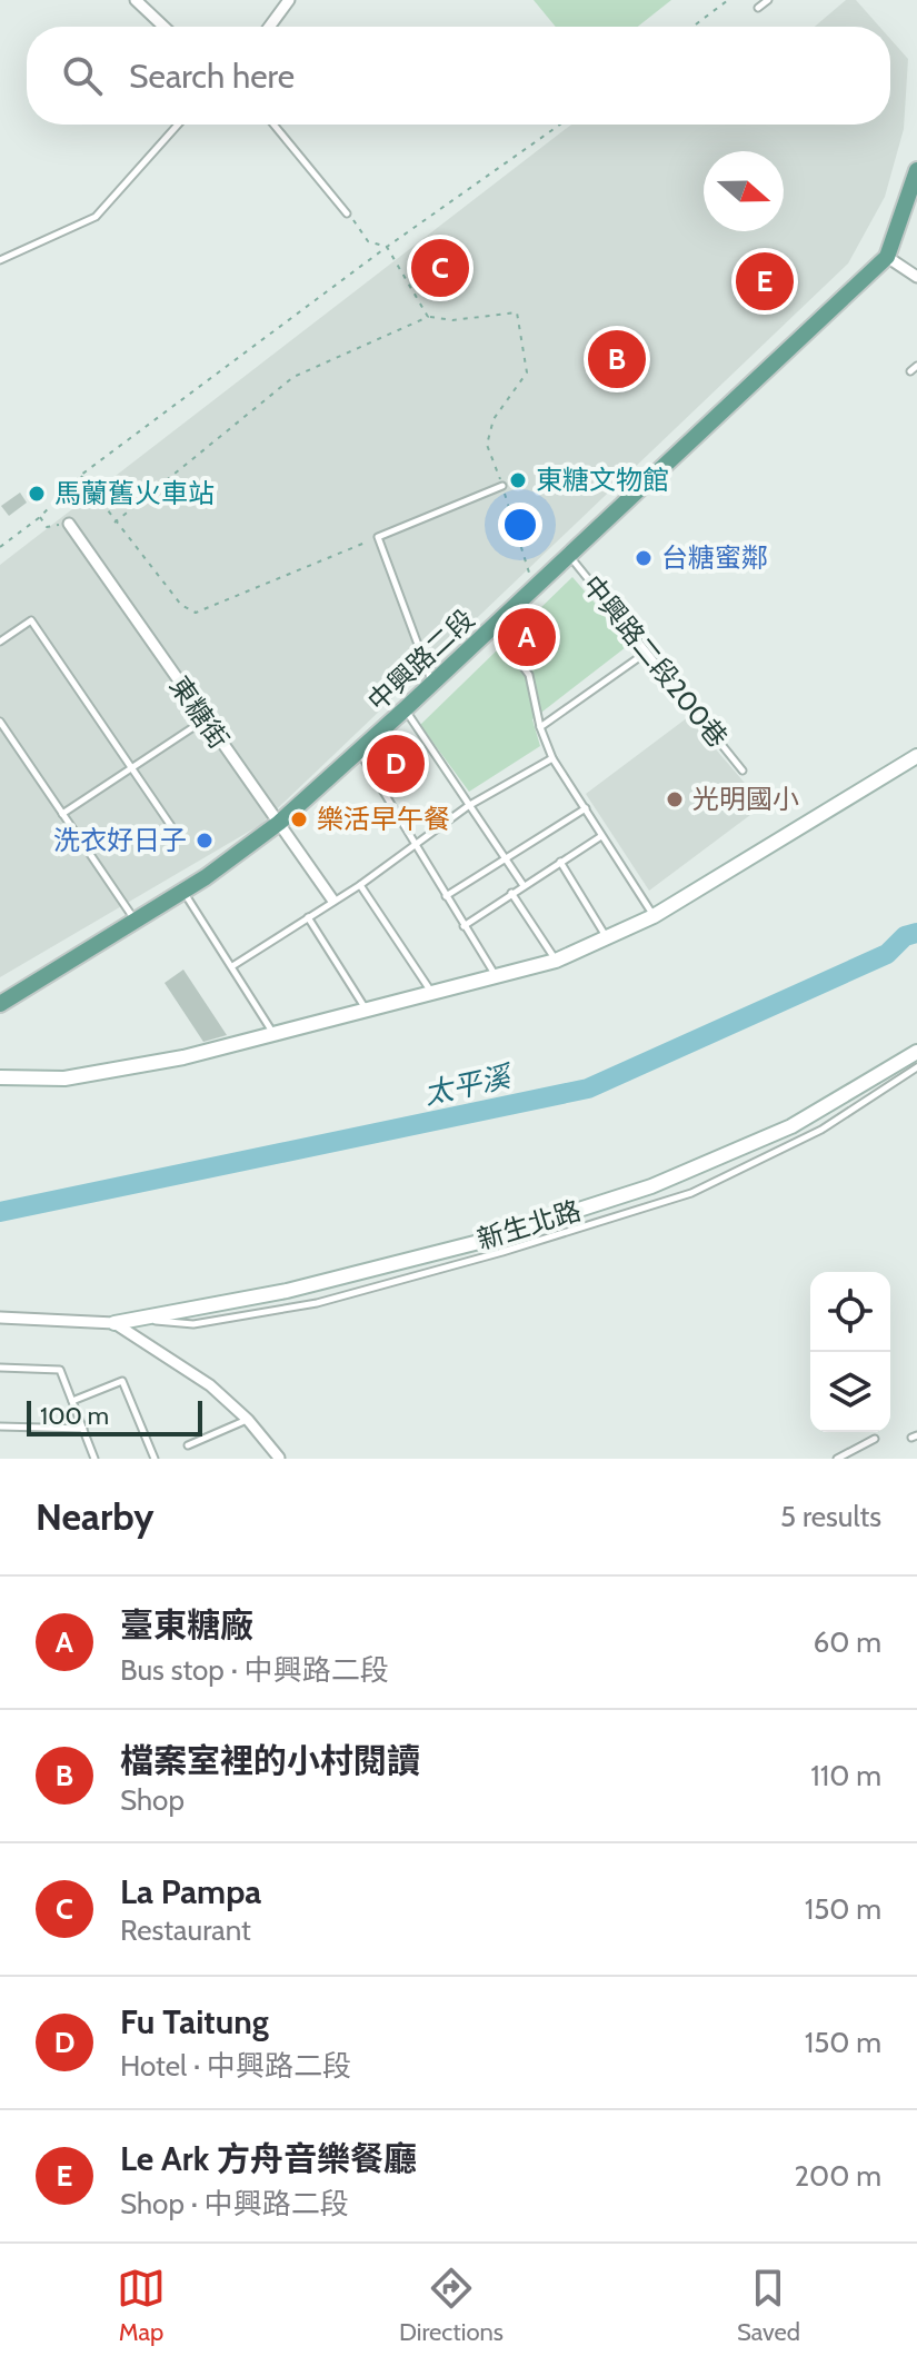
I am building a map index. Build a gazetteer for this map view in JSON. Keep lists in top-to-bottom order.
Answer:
{
  "streets": {
    "main road": ["中興路二段"],
    "street": ["東糖街", "新生北路"],
    "lane": ["中興路二段200巷"]
  },
  "crossings": [
    ["中興路二段", "中興路二段200巷"],
    ["中興路二段", "東糖街"]
  ],
  "water": ["太平溪"],
  "places": [
    "東糖文物館",
    "馬蘭舊火車站",
    "台糖蜜鄰",
    "光明國小",
    "樂活早午餐",
    "洗衣好日子"
  ],
  "scale_bar": "100 m",
  "north": "right",
  "page": {
    "search": "Search here",
    "pins": [
      "C",
      "E",
      "B",
      "A",
      "D"
    ],
    "scale": "100 m",
    "heading": ["Nearby", "5 results"],
    "list": [
      {
        "mark": "A",
        "name": "臺東糖廠",
        "note": "Bus stop · 中興路二段",
        "value": "60 m"
      },
      {
        "mark": "B",
        "name": "檔案室裡的小村閱讀",
        "note": "Shop",
        "value": "110 m"
      },
      {
        "mark": "C",
        "name": "La Pampa",
        "note": "Restaurant",
        "value": "150 m"
      },
      {
        "mark": "D",
        "name": "Fu Taitung",
        "note": "Hotel · 中興路二段",
        "value": "150 m"
      },
      {
        "mark": "E",
        "name": "Le Ark 方舟音樂餐廳",
        "note": "Shop · 中興路二段",
        "value": "200 m"
      }
    ],
    "nav": ["Map", "Directions", "Saved"]
  }
}
